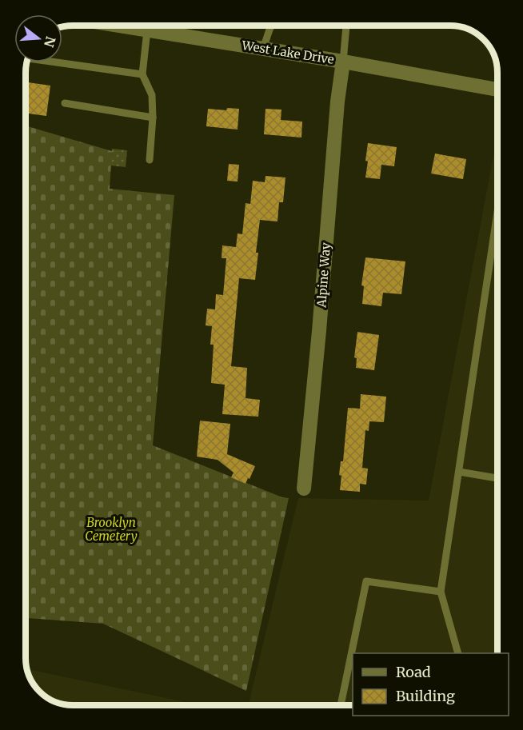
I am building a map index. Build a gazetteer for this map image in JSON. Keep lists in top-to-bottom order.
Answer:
{
  "streets": {
    "main road": ["West Lake Drive", "Alpine Way"]
  },
  "crossings": [
    ["West Lake Drive", "Alpine Way"]
  ],
  "parks": ["Brooklyn Cemetery"],
  "legend": ["Road", "Building"],
  "north": "right"
}
